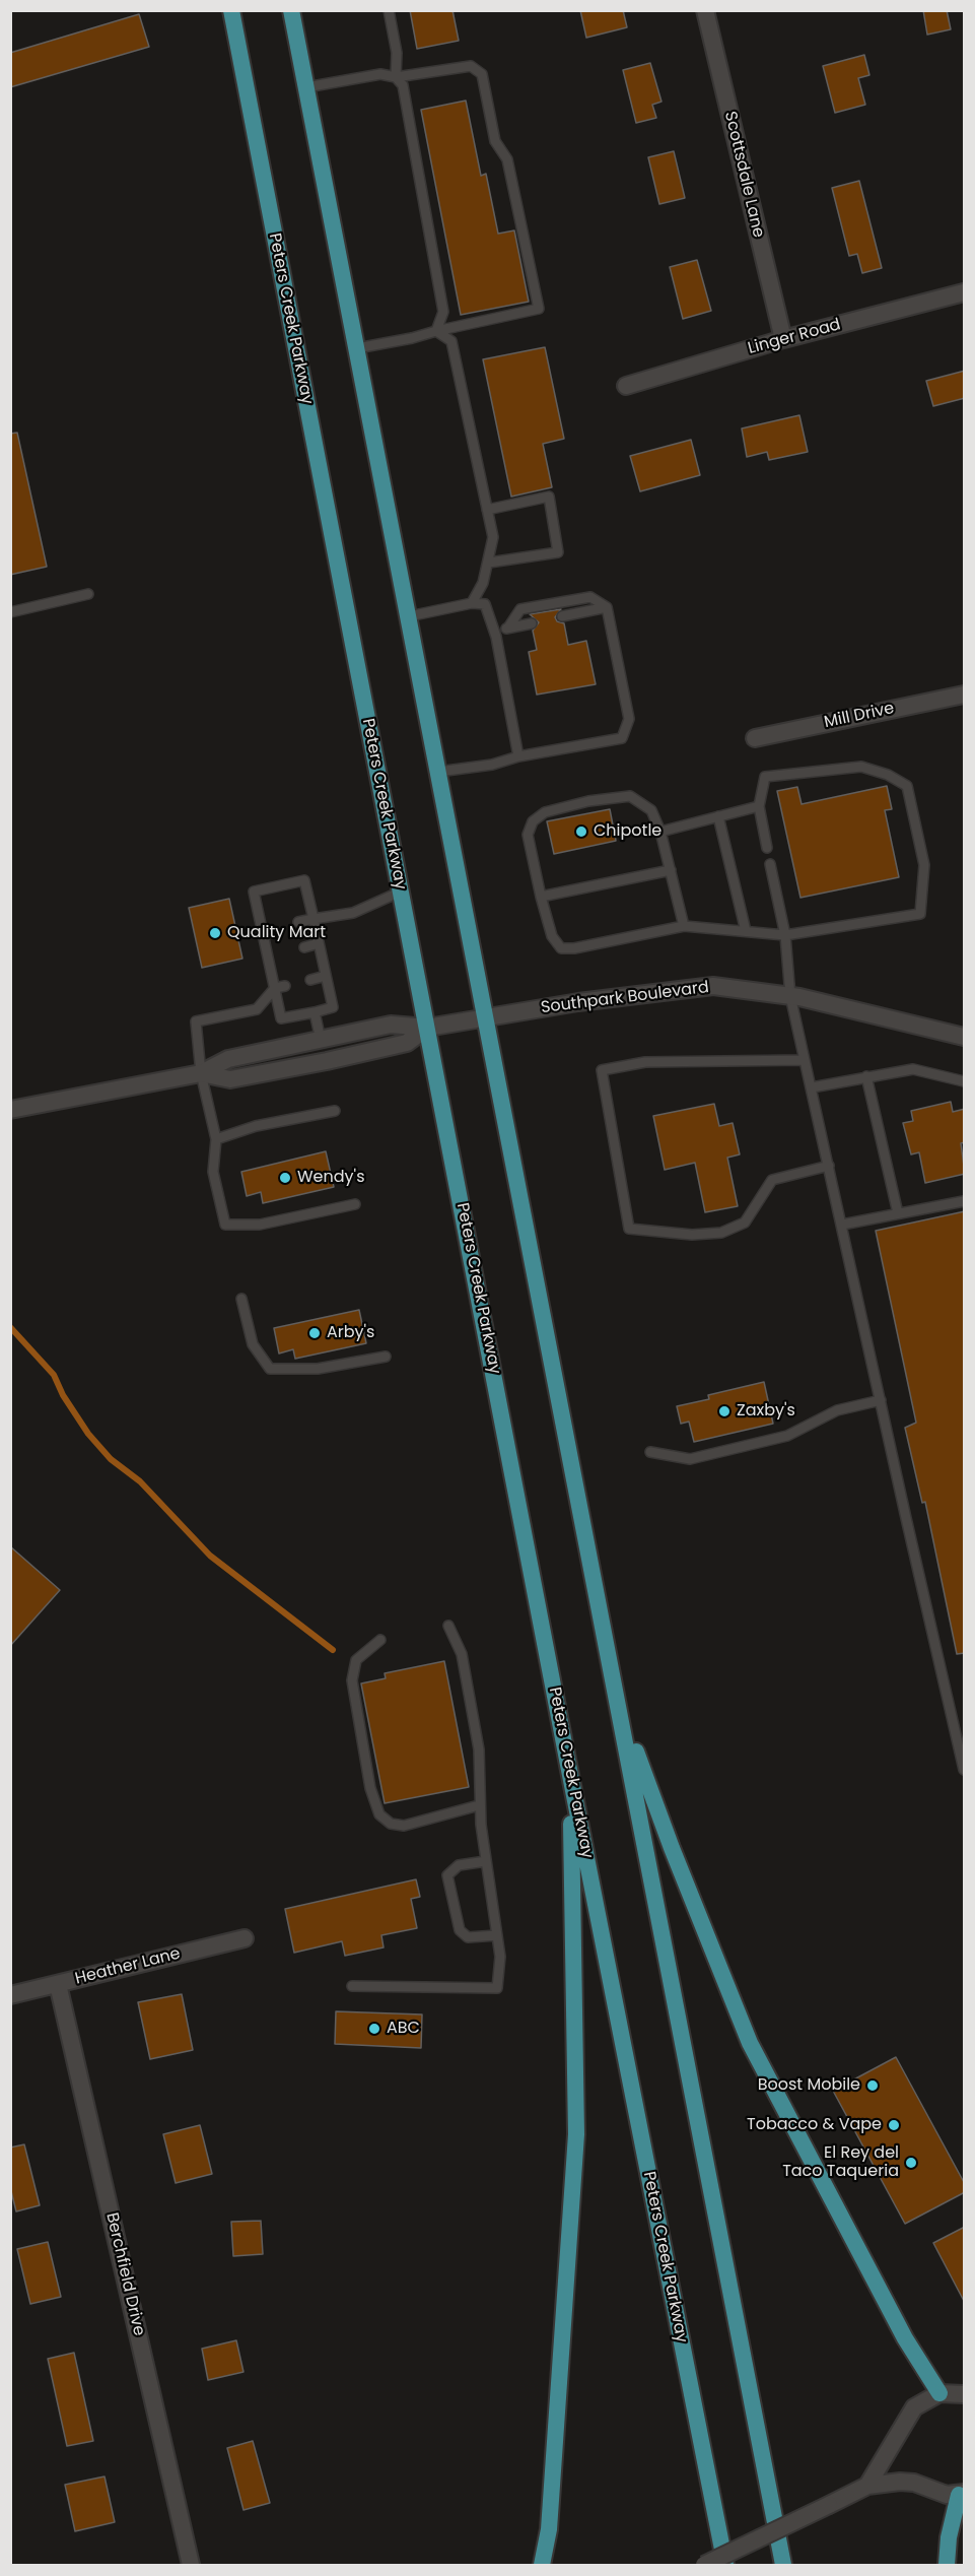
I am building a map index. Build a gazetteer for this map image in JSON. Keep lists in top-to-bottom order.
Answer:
{
  "streets": {
    "main road": ["Peters Creek Parkway"],
    "street": [
      "Scottsdale Lane",
      "Linger Road",
      "Mill Drive",
      "Southpark Boulevard",
      "Heather Lane",
      "Berchfield Drive"
    ]
  },
  "crossings": [
    ["Scottsdale Lane", "Linger Road"],
    ["Peters Creek Parkway", "Southpark Boulevard"],
    ["Heather Lane", "Berchfield Drive"]
  ],
  "places": [
    "Chipotle",
    "Quality Mart",
    "Wendy's",
    "Arby's",
    "Zaxby's",
    "ABC",
    "Boost Mobile",
    "Tobacco & Vape",
    "El Rey del Taco Taqueria"
  ]
}
